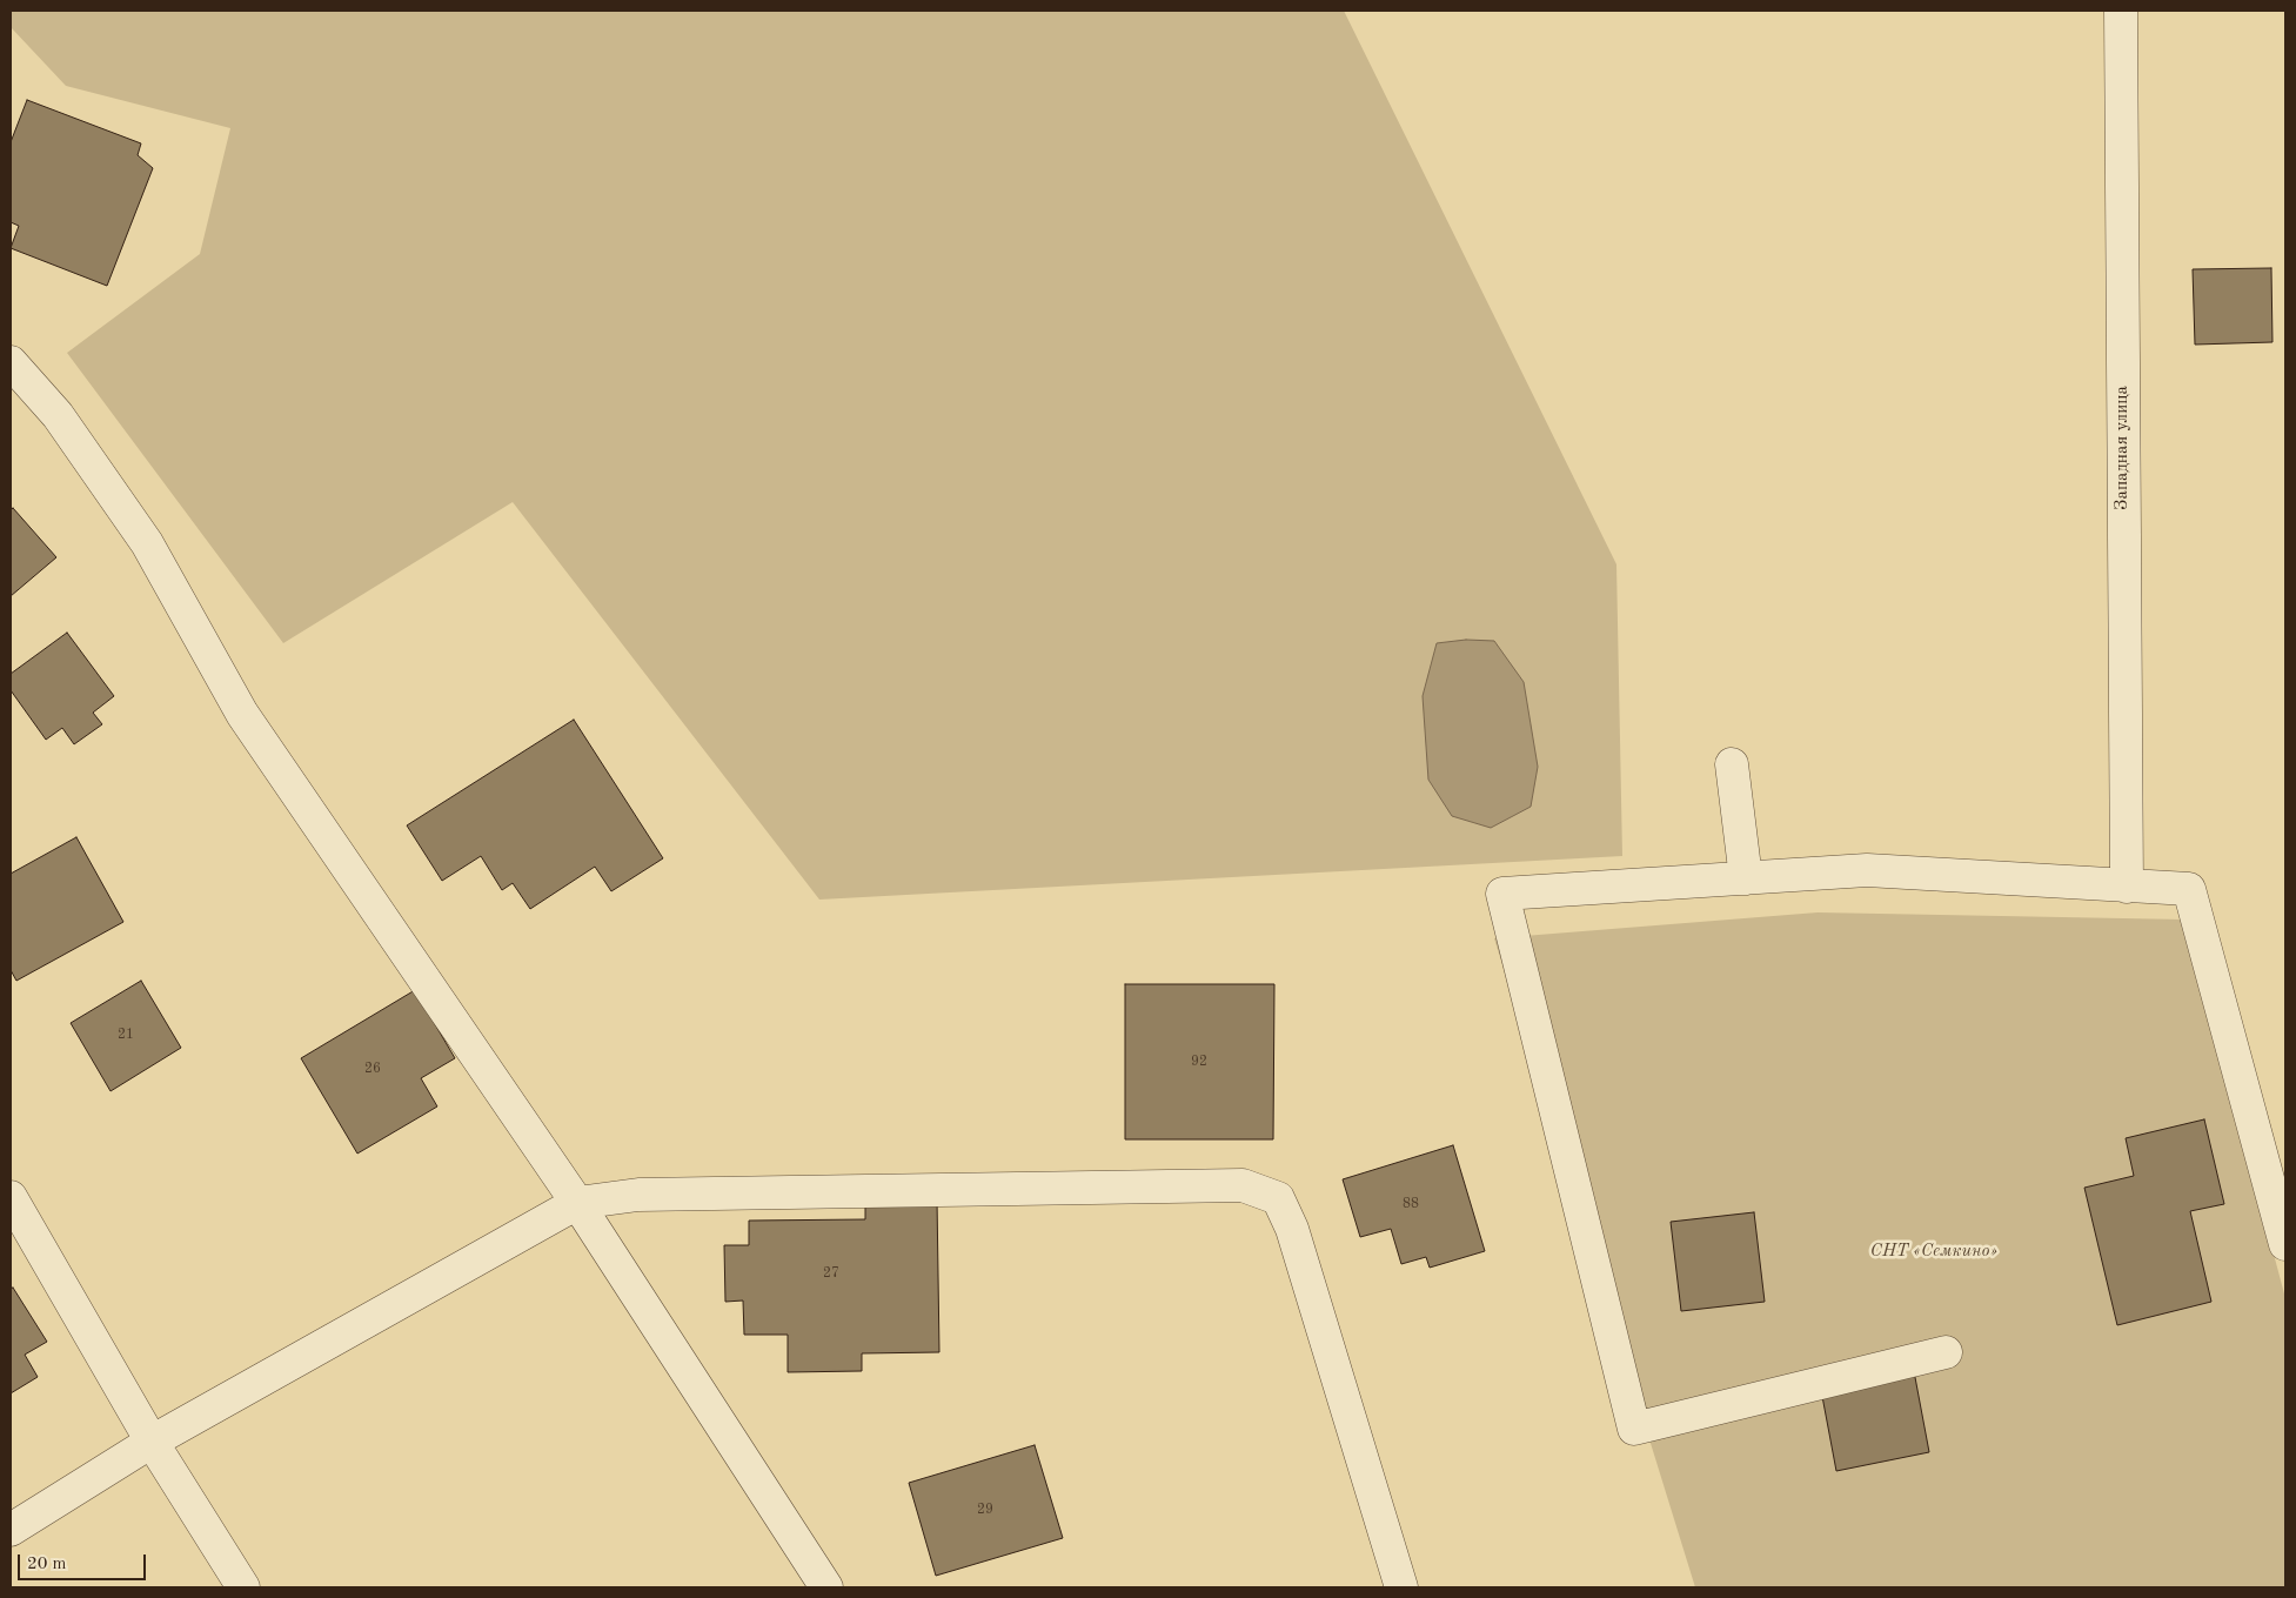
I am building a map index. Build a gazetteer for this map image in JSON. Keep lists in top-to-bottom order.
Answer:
{
  "streets": {
    "street": ["Западная улица"]
  },
  "parks": ["СНТ «Семкино»"],
  "house_numbers": [
    "21",
    "92",
    "26",
    "88",
    "27",
    "29"
  ],
  "scale_bar": "20 m"
}
